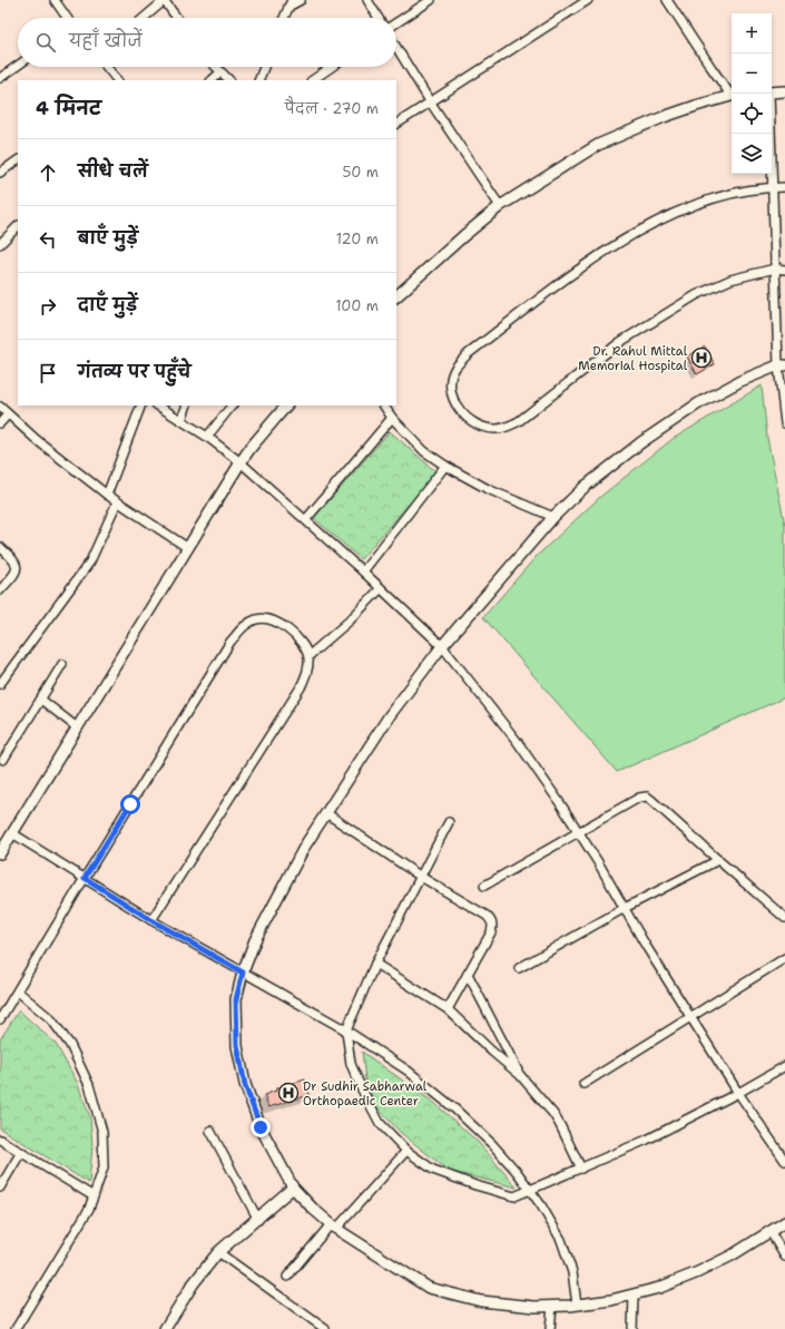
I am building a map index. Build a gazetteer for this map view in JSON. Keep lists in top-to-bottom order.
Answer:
{
  "places": {
    "hospital": ["Dr. Rahul Mittal Memorial Hospital", "Dr Sudhir Sabharwal Orthopaedic Center"]
  },
  "page": {
    "map_buttons": ["+", "−"],
    "search": "यहाँ खोजें",
    "heading": ["4 मिनट", "पैदल · 270 m"],
    "list": [
      ["सीधे चलें", "50 m"],
      ["बाएँ मुड़ें", "120 m"],
      ["दाएँ मुड़ें", "100 m"],
      "गंतव्य पर पहुँचे"
    ]
  }
}
